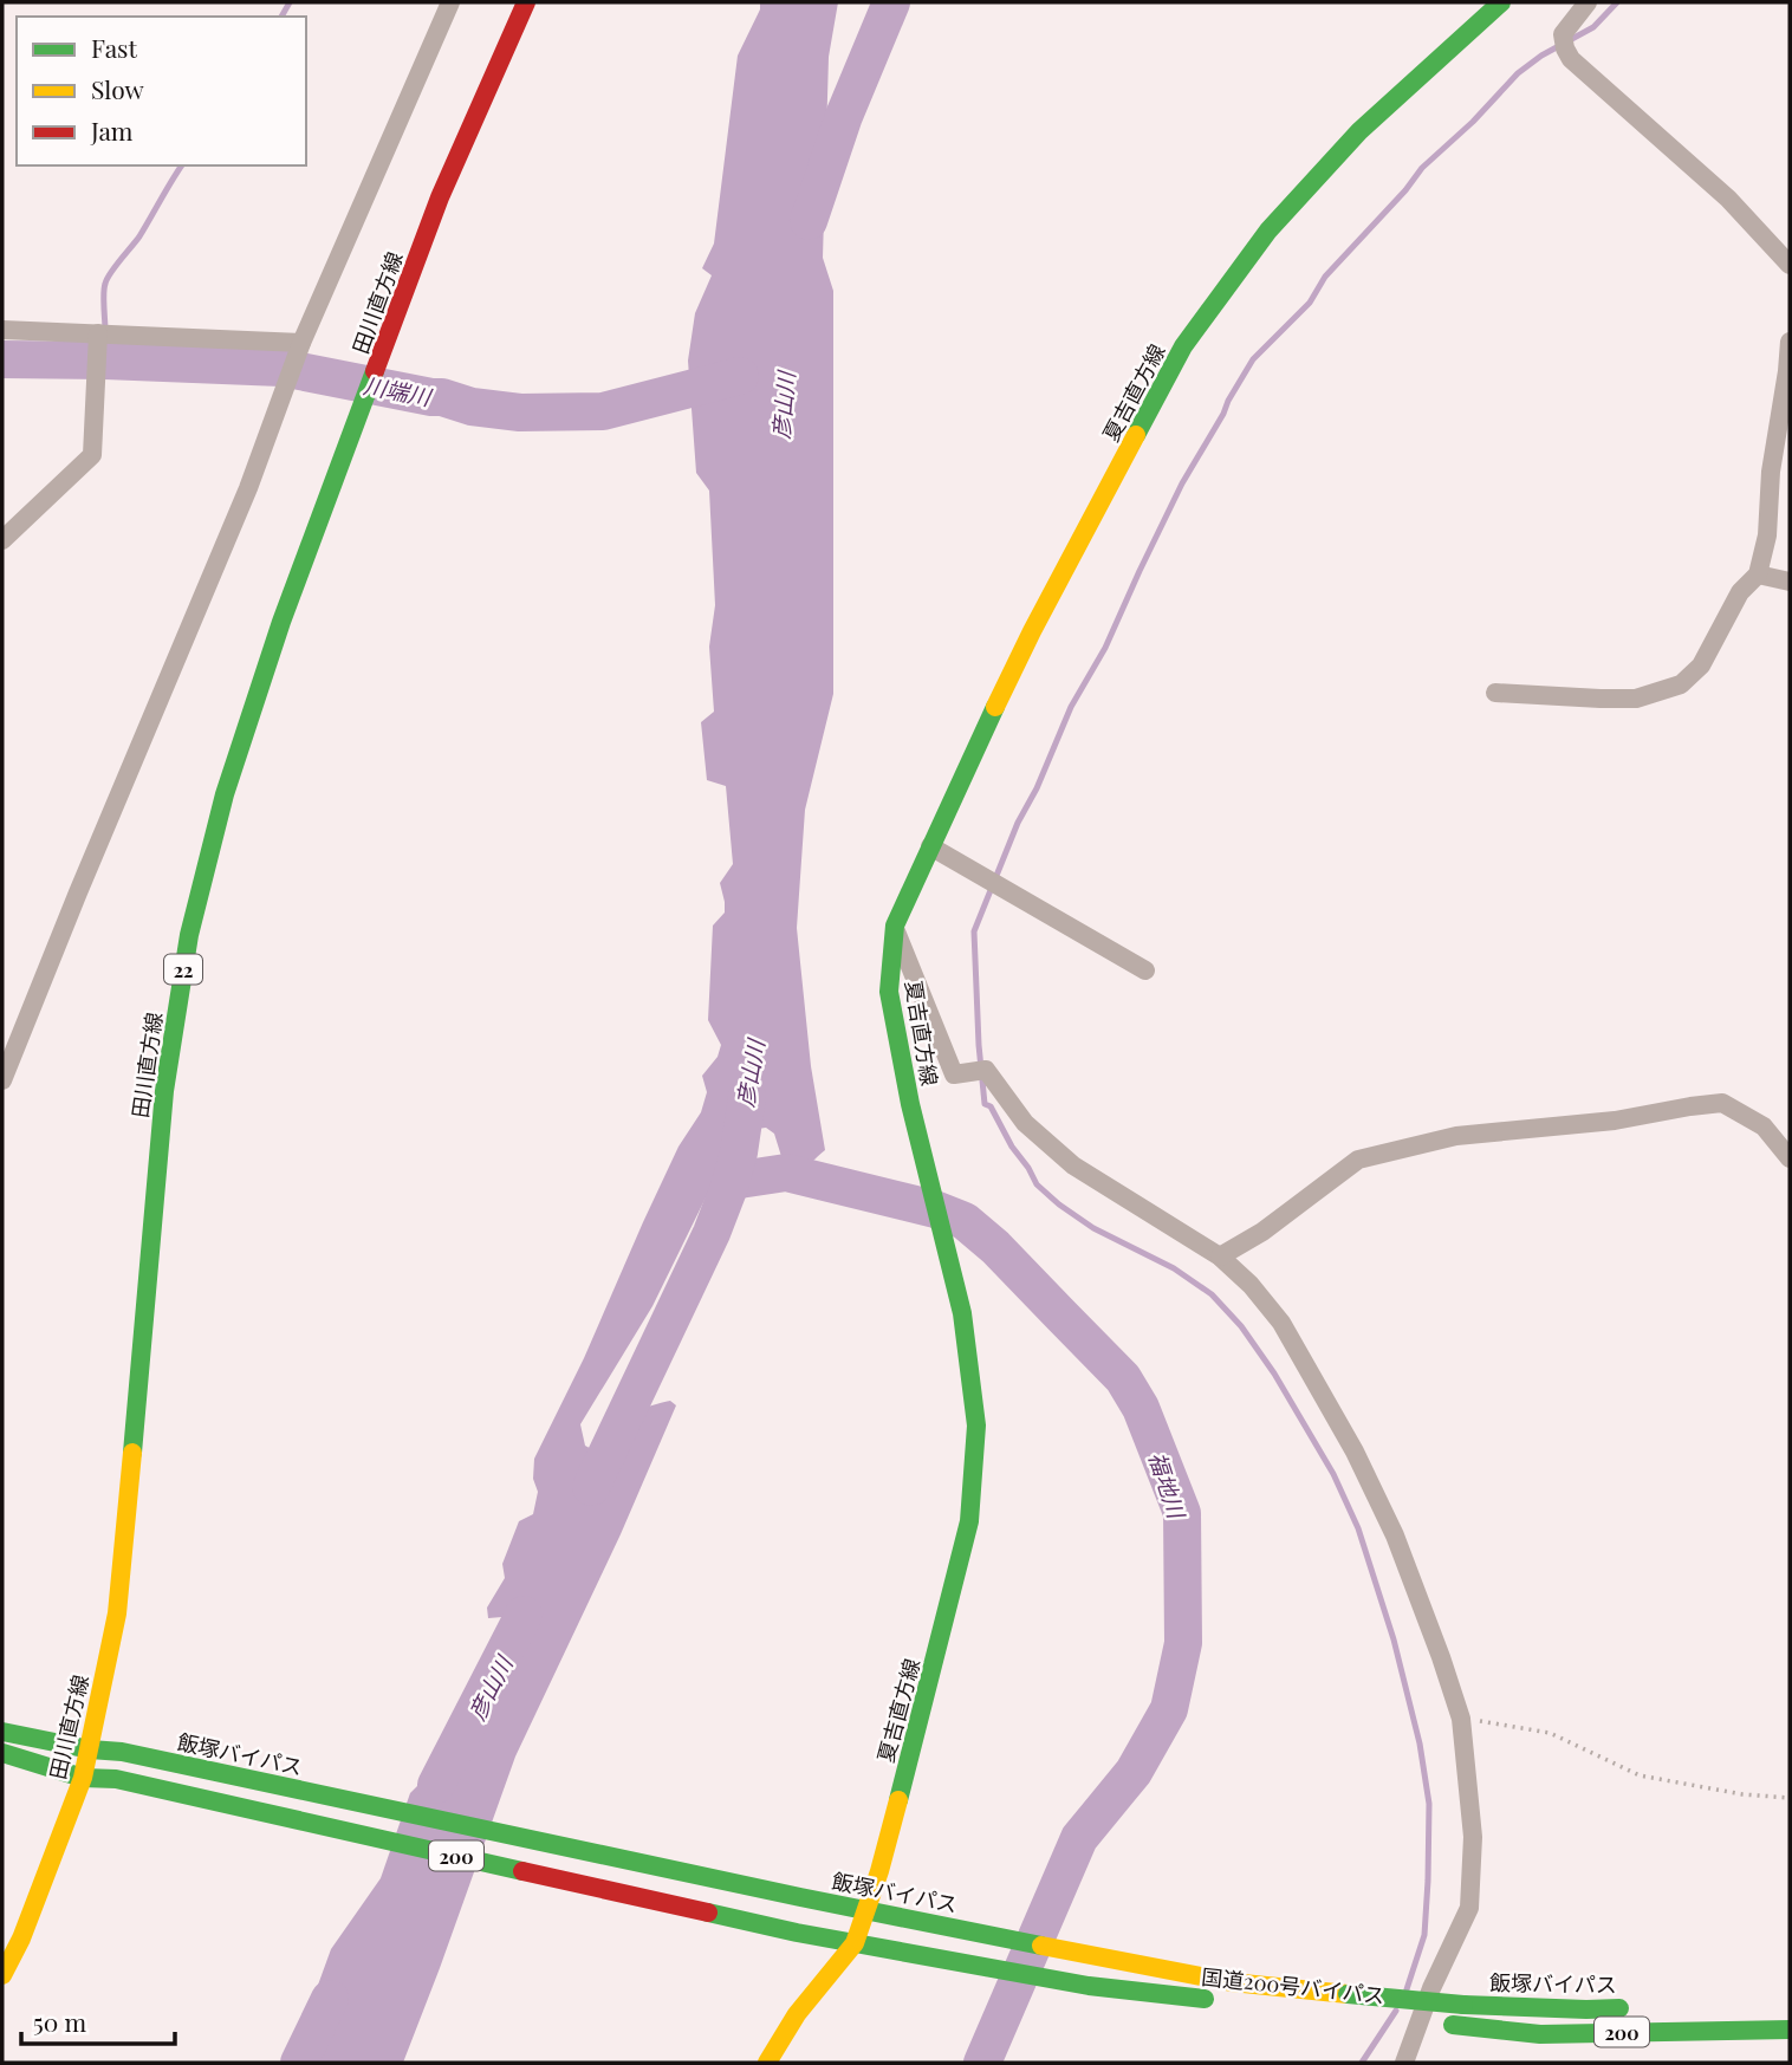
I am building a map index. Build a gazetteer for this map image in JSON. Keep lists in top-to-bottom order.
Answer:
{
  "streets": {
    "main road": [
      "田川直方線",
      "夏吉直方線",
      "22",
      "飯塚バイパス",
      "200",
      "国道200号バイパス"
    ]
  },
  "crossings": [
    ["田川直方線", "飯塚バイパス"],
    ["田川直方線", "200"],
    ["田川直方線", "国道200号バイパス"],
    ["夏吉直方線", "飯塚バイパス"],
    ["夏吉直方線", "国道200号バイパス"],
    ["200", "国道200号バイパス"]
  ],
  "water": ["川端川", "彦山川", "福地川"],
  "legend": ["Fast", "Slow", "Jam"],
  "scale_bar": "50 m"
}
